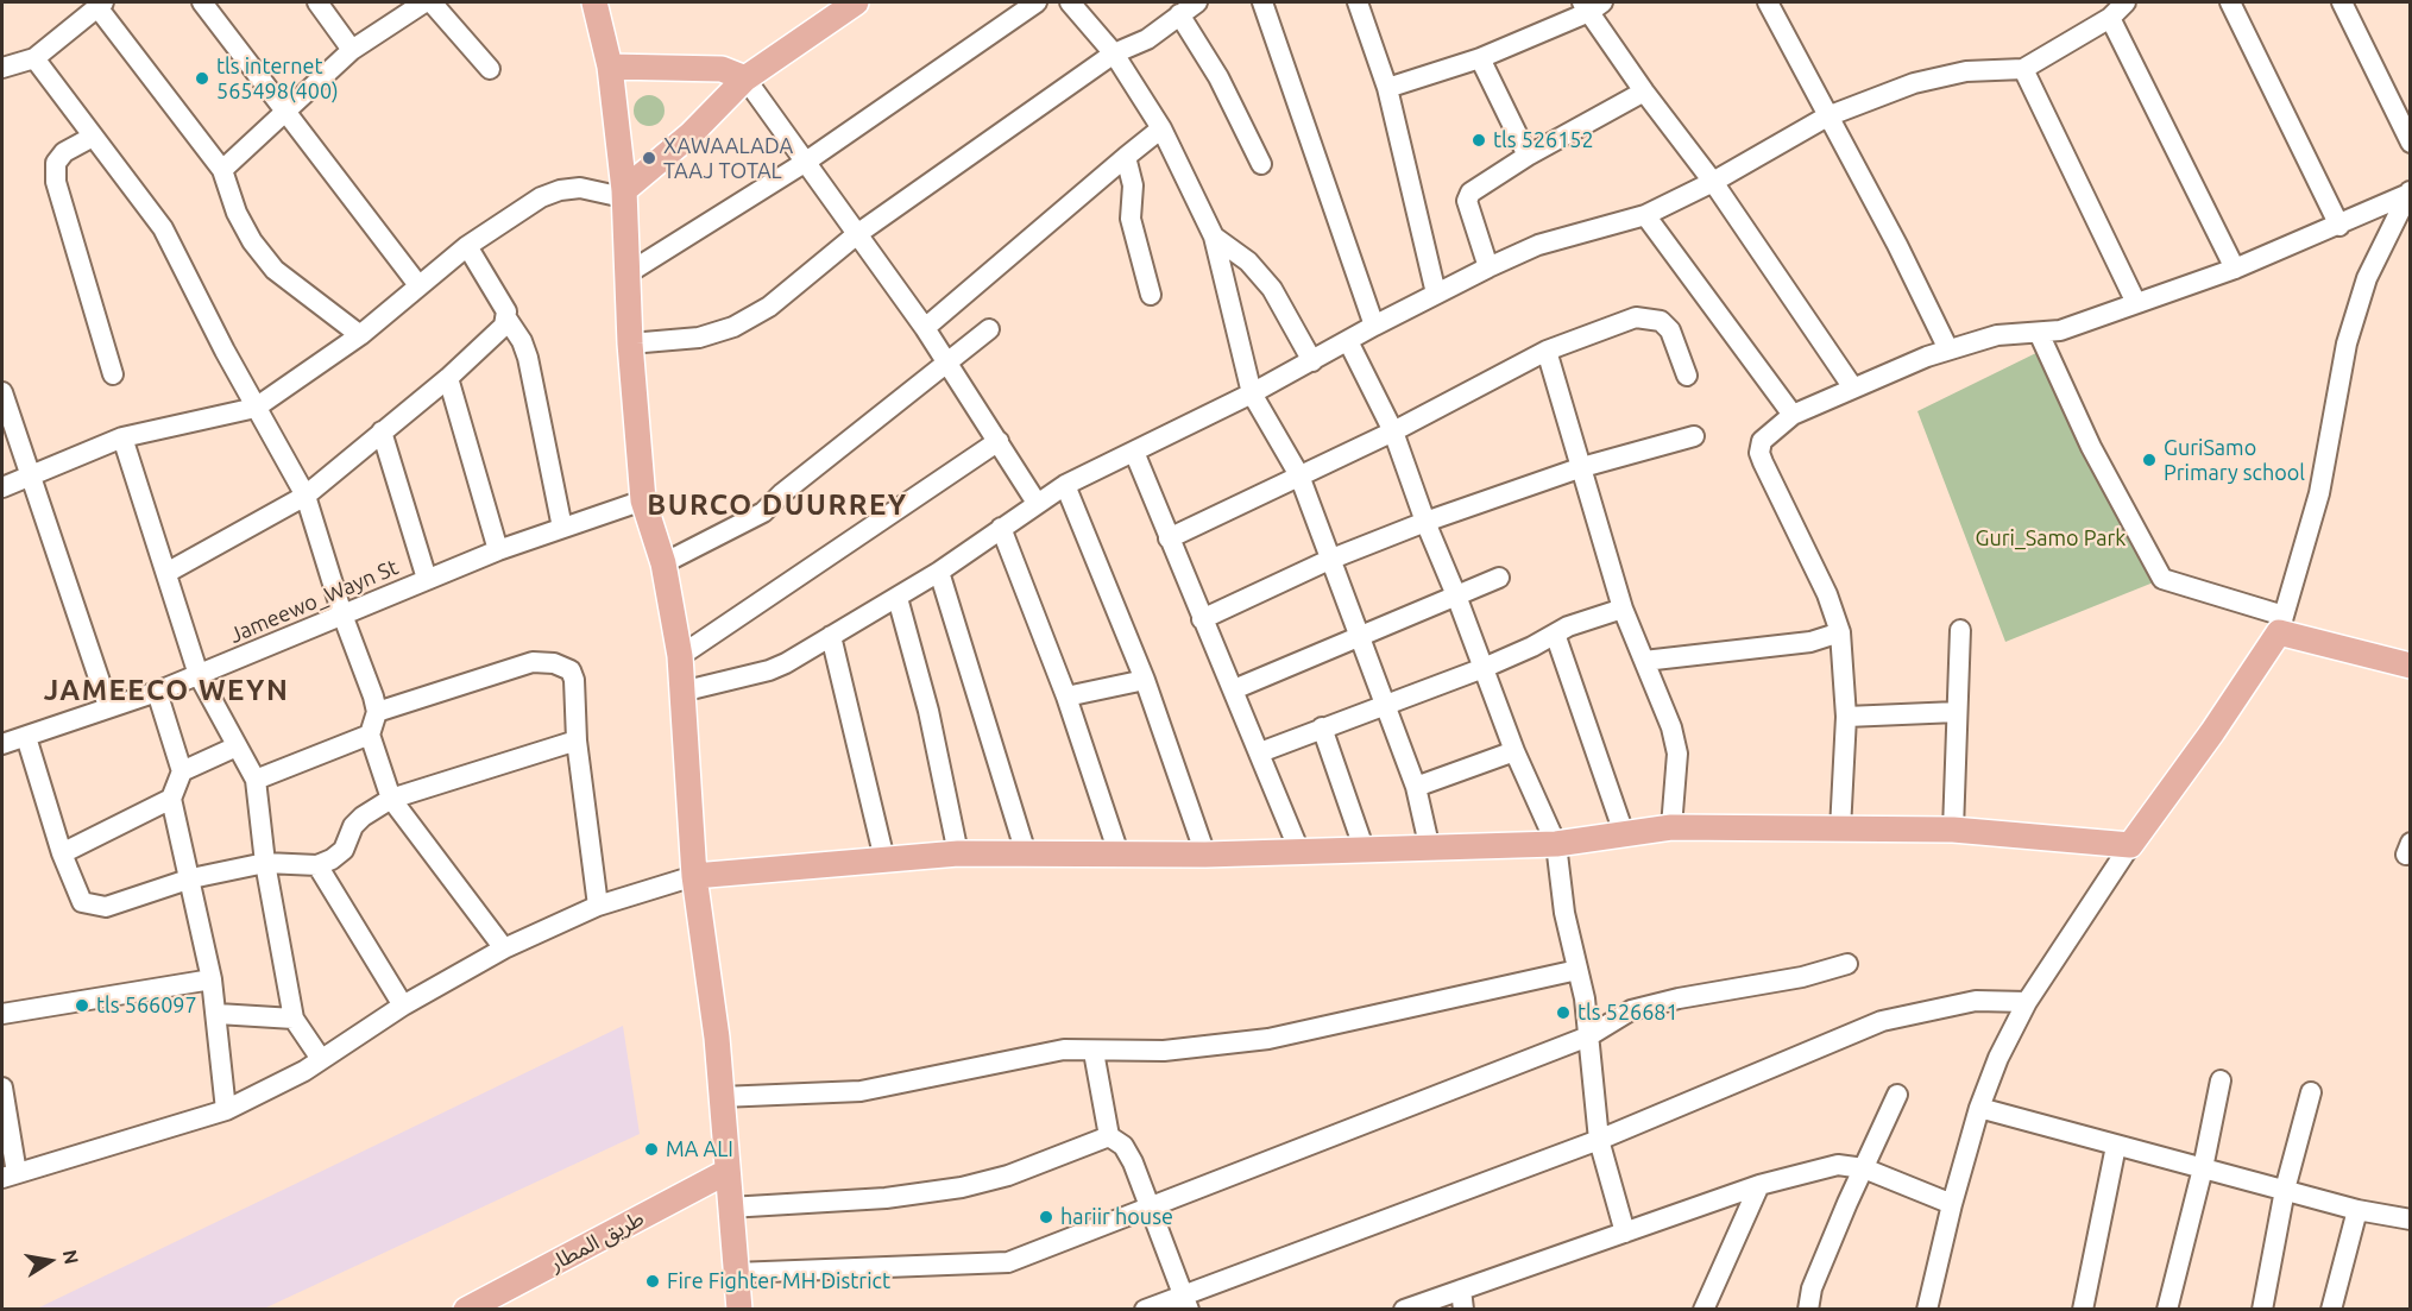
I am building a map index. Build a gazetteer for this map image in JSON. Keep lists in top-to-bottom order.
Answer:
{
  "streets": {
    "main road": ["طريق المطار"],
    "street": ["Jameewo_Wayn St"]
  },
  "districts": ["BURCO DUURREY", "JAMEECO WEYN"],
  "parks": ["Guri_Samo Park"],
  "places": [
    "tls internet 565498(400)",
    "tls 526152",
    "XAWAALADA TAAJ TOTAL",
    "GuriSamo Primary school",
    "tls 566097",
    "tls 526681",
    "MA ALI",
    "hariir house",
    "Fire Fighter MH District"
  ],
  "north": "right"
}
